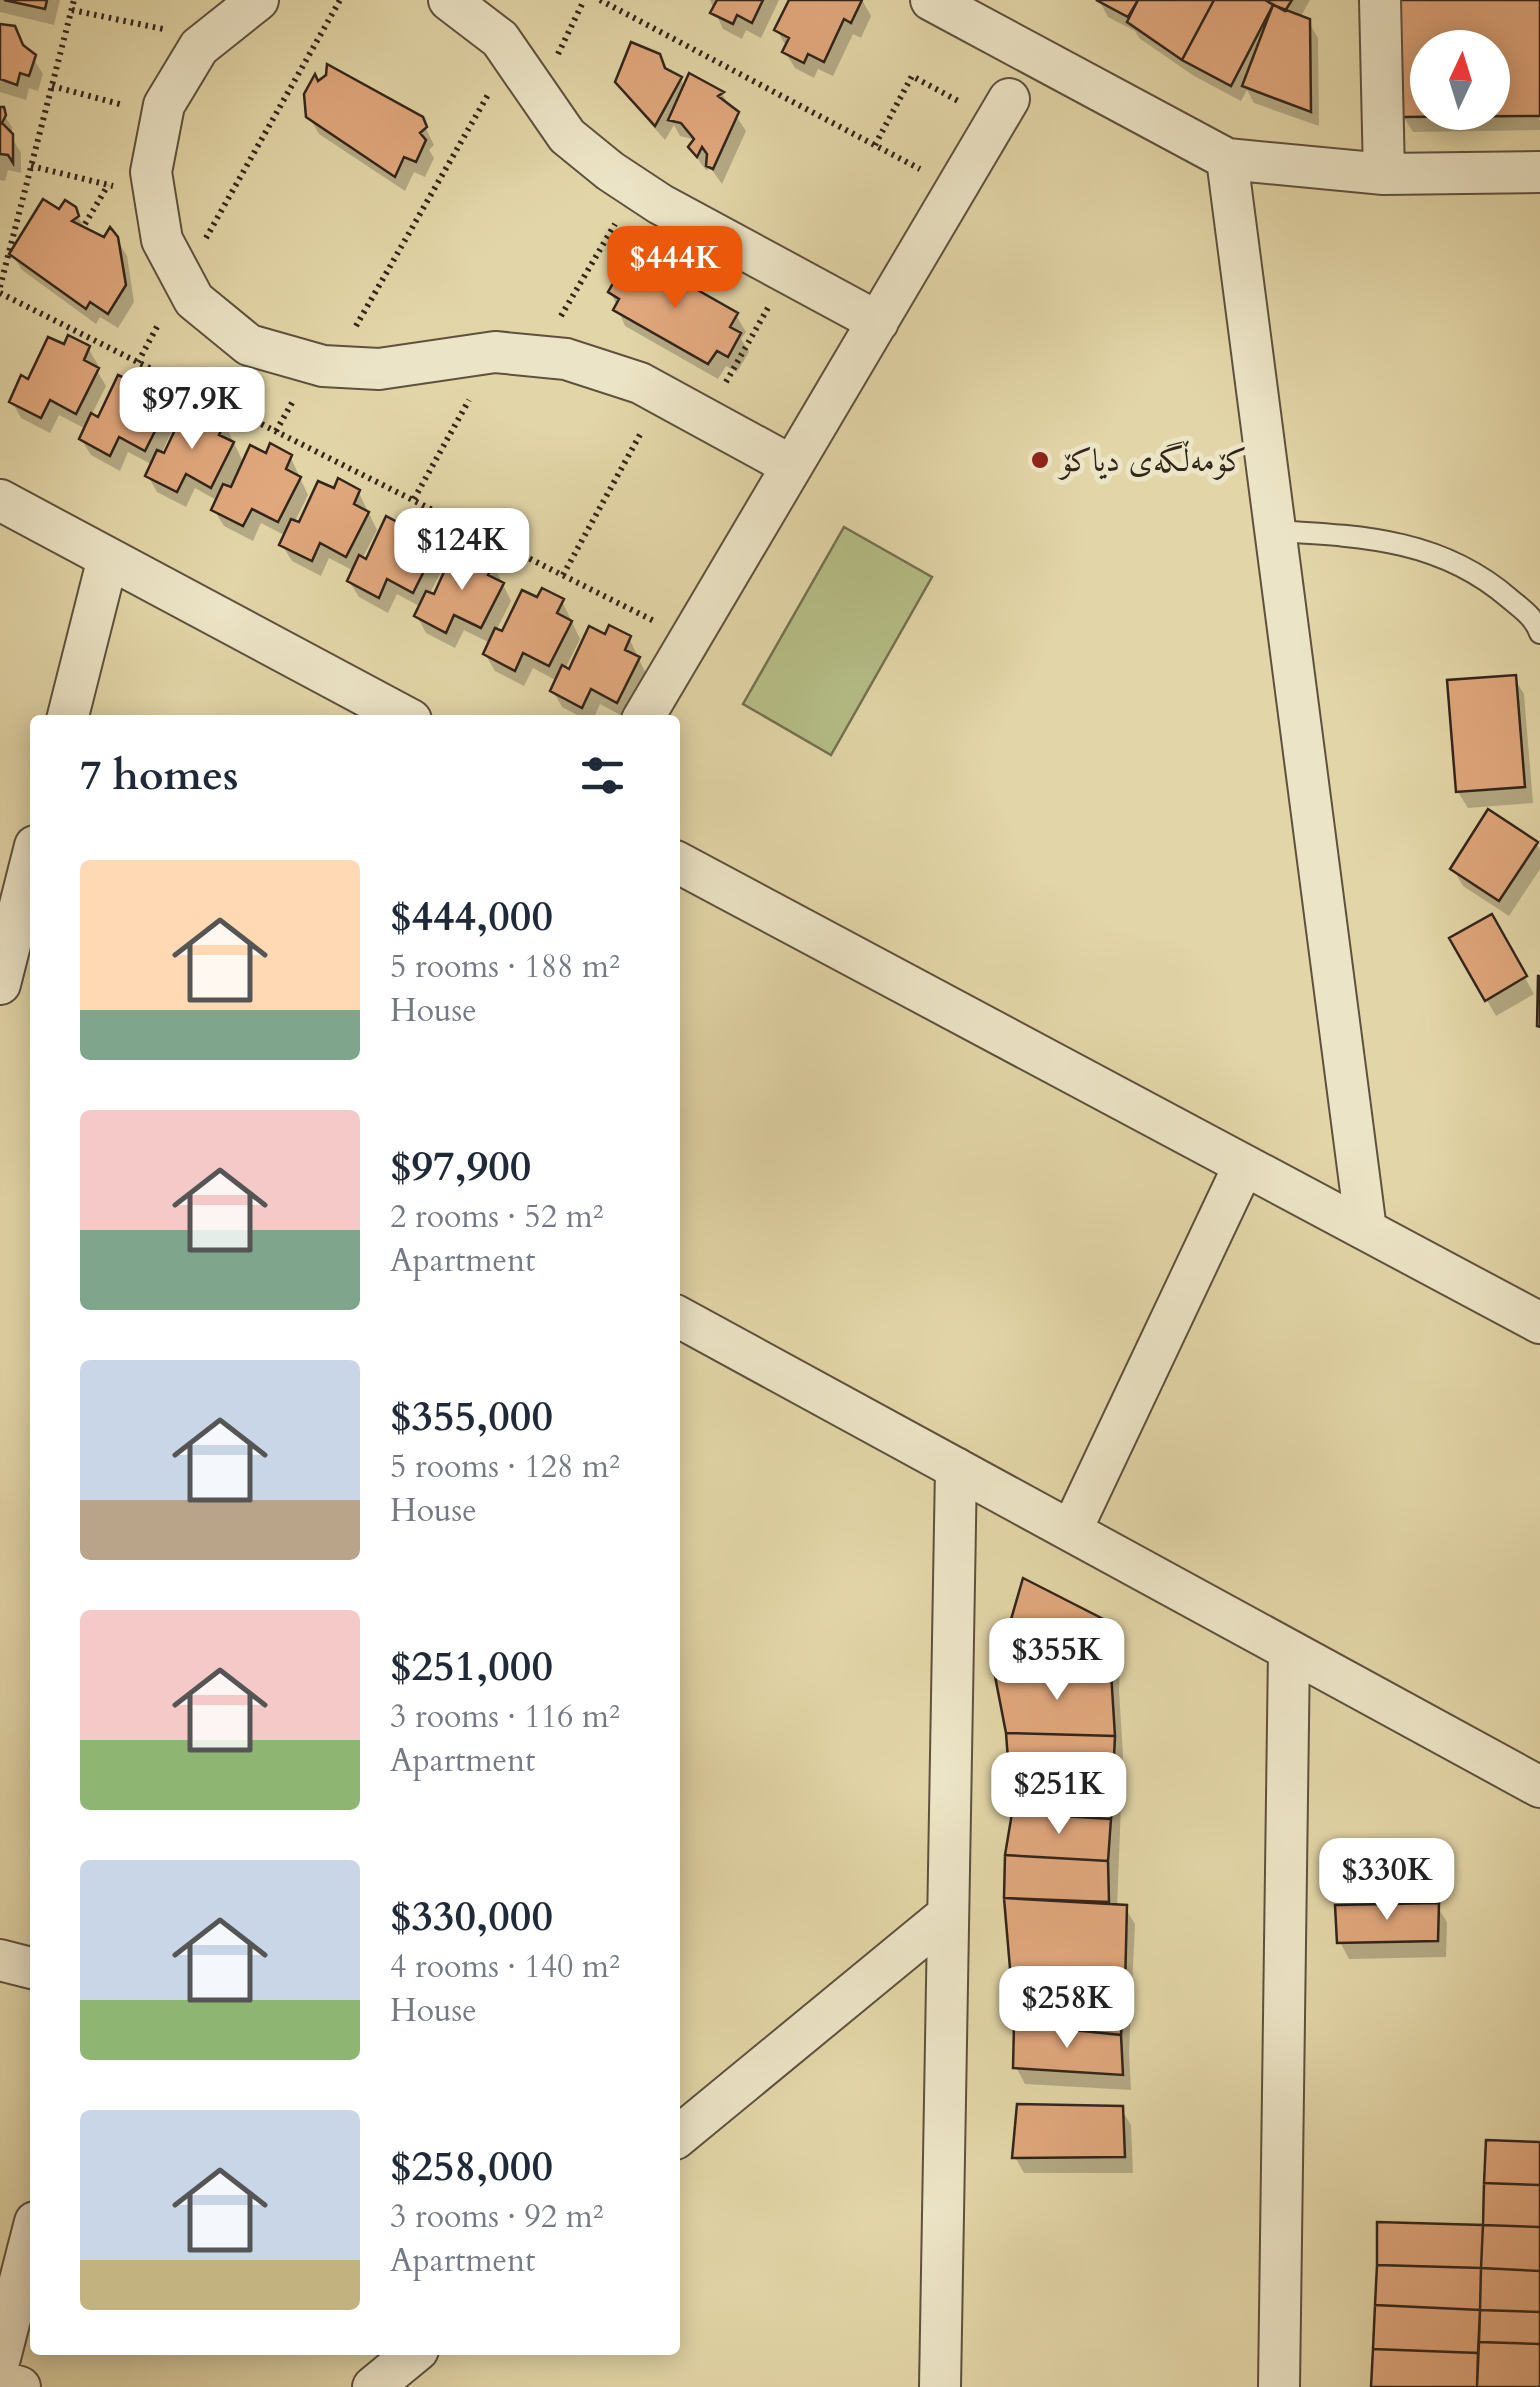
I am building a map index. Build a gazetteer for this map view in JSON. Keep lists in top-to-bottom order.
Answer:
{
  "places": ["کۆمەڵگەی دیاکۆ"],
  "north": "top",
  "page": {
    "price": [
      "$444K",
      "$97.9K",
      "$124K",
      "$355K",
      "$251K",
      "$330K",
      "$258K"
    ],
    "heading": "7 homes",
    "list": [
      {
        "name": "$444,000",
        "note": "5 rooms · 188 m² · House"
      },
      {
        "name": "$97,900",
        "note": "2 rooms · 52 m² · Apartment"
      },
      {
        "name": "$355,000",
        "note": "5 rooms · 128 m² · House"
      },
      {
        "name": "$251,000",
        "note": "3 rooms · 116 m² · Apartment"
      },
      {
        "name": "$330,000",
        "note": "4 rooms · 140 m² · House"
      },
      {
        "name": "$258,000",
        "note": "3 rooms · 92 m² · Apartment"
      }
    ]
  }
}
